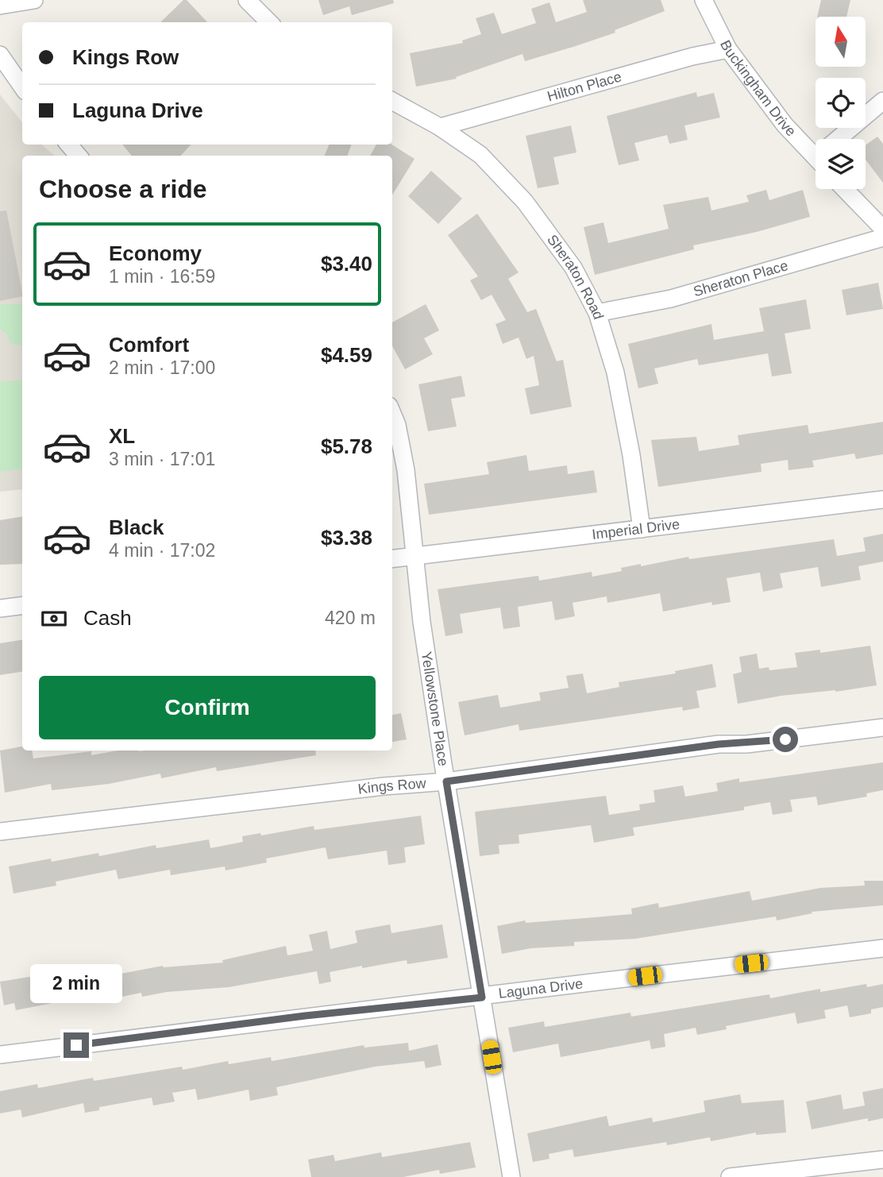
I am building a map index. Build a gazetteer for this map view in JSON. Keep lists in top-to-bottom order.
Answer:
{
  "streets": {
    "street": [
      "Hilton Place",
      "Buckingham Drive",
      "Sheraton Road",
      "Sheraton Place",
      "Imperial Drive",
      "Yellowstone Place",
      "Kings Row",
      "Laguna Drive"
    ]
  },
  "crossings": [
    ["Hilton Place", "Buckingham Drive"],
    ["Hilton Place", "Sheraton Road"],
    ["Sheraton Road", "Sheraton Place"],
    ["Sheraton Road", "Imperial Drive"],
    ["Imperial Drive", "Yellowstone Place"],
    ["Yellowstone Place", "Kings Row"],
    ["Yellowstone Place", "Laguna Drive"]
  ],
  "north": "top",
  "page": {
    "banner": ["Kings Row", "Laguna Drive"],
    "heading": "Choose a ride",
    "list": [
      {
        "name": "Economy",
        "note": "1 min · 16:59",
        "value": "$3.40"
      },
      {
        "name": "Comfort",
        "note": "2 min · 17:00",
        "value": "$4.59"
      },
      {
        "name": "XL",
        "note": "3 min · 17:01",
        "value": "$5.78"
      },
      {
        "name": "Black",
        "note": "4 min · 17:02",
        "value": "$3.38"
      }
    ],
    "pay": ["Cash", "420 m"],
    "buttons": "Confirm",
    "bubble": "2 min"
  }
}
